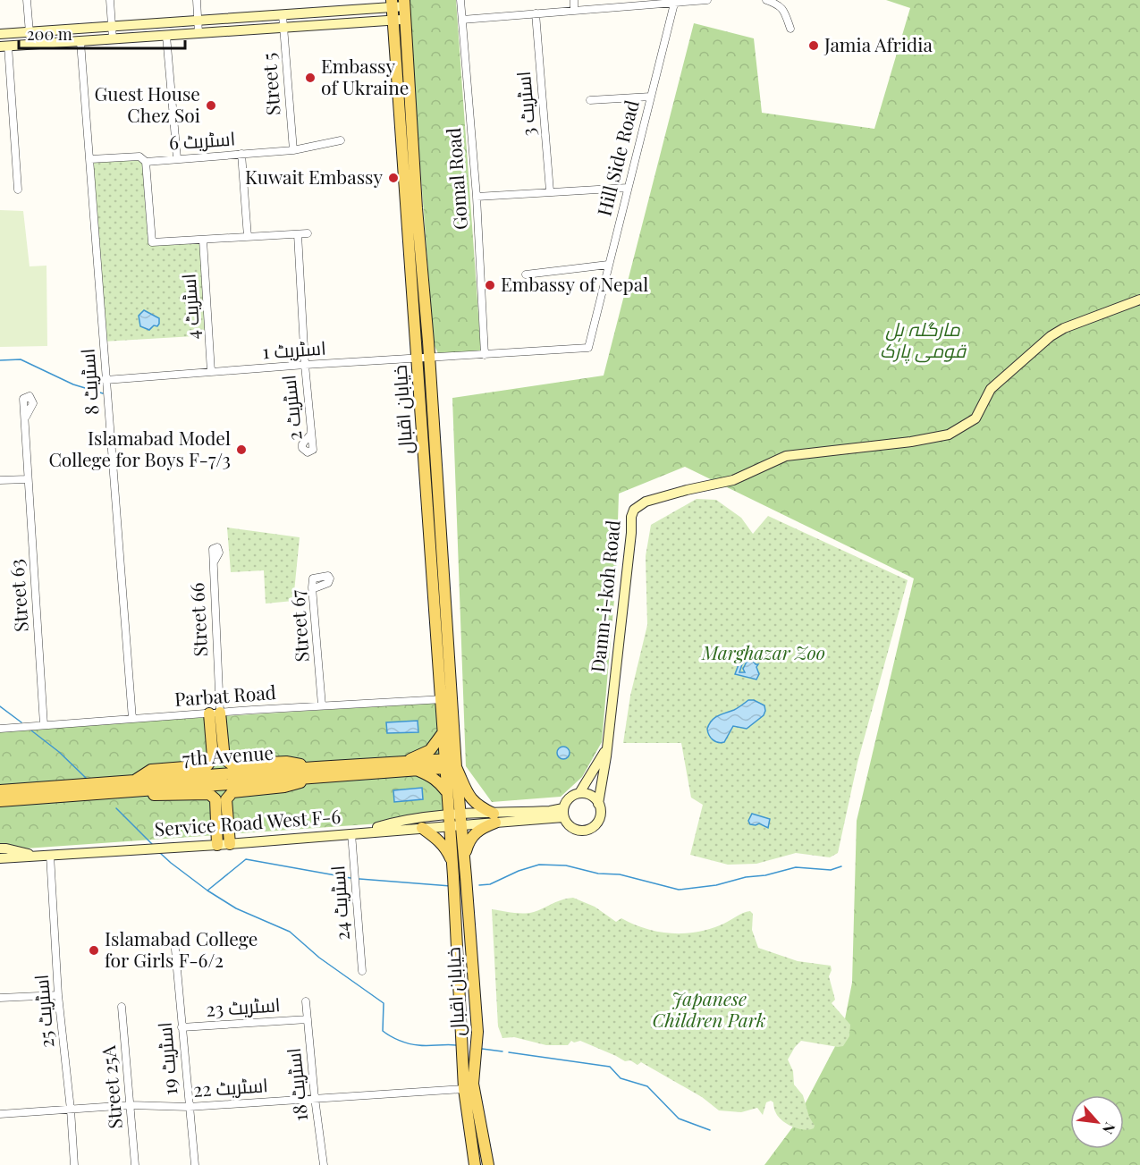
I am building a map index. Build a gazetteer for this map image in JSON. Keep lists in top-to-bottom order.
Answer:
{
  "streets": {
    "main road": ["خیابان اقبال", "7th Avenue"],
    "street": [
      "Street 5",
      "اسٹریٹ 3",
      "اسٹریٹ 6",
      "Hill Side Road",
      "Gomal Road",
      "اسٹریٹ 4",
      "اسٹریٹ 1",
      "اسٹریٹ 8",
      "اسٹریٹ 2",
      "Street 63",
      "Damn-i-koh Road",
      "Street 66",
      "Street 67",
      "Parbat Road",
      "Service Road West F-6",
      "اسٹریٹ 24",
      "اسٹریٹ 23",
      "اسٹریٹ 25",
      "اسٹریٹ 19",
      "اسٹریٹ 18",
      "Street 25A",
      "اسٹریٹ 22"
    ]
  },
  "crossings": [
    ["Street 5", "اسٹریٹ 6"],
    ["اسٹریٹ 6", "اسٹریٹ 4"],
    ["Hill Side Road", "Gomal Road"],
    ["Hill Side Road", "اسٹریٹ 1"],
    ["Gomal Road", "اسٹریٹ 1"],
    ["اسٹریٹ 4", "اسٹریٹ 1"],
    ["اسٹریٹ 1", "اسٹریٹ 8"],
    ["اسٹریٹ 1", "اسٹریٹ 2"],
    ["اسٹریٹ 1", "خیابان اقبال"],
    ["اسٹریٹ 8", "Parbat Road"],
    ["خیابان اقبال", "Parbat Road"],
    ["خیابان اقبال", "7th Avenue"],
    ["خیابان اقبال", "Service Road West F-6"],
    ["خیابان اقبال", "اسٹریٹ 22"],
    ["Street 63", "Parbat Road"],
    ["Street 66", "Parbat Road"],
    ["Street 67", "Parbat Road"],
    ["Service Road West F-6", "اسٹریٹ 24"],
    ["Service Road West F-6", "اسٹریٹ 25"],
    ["اسٹریٹ 23", "اسٹریٹ 19"],
    ["اسٹریٹ 23", "اسٹریٹ 18"],
    ["اسٹریٹ 25", "اسٹریٹ 22"],
    ["اسٹریٹ 19", "اسٹریٹ 22"],
    ["اسٹریٹ 18", "اسٹریٹ 22"],
    ["Street 25A", "اسٹریٹ 22"]
  ],
  "parks": ["مارگلہ ہل قومی پارک", "Marghazar Zoo", "Japanese Children Park"],
  "places": [
    "Jamia Afridia",
    "Embassy of Ukraine",
    "Guest House Chez Soi",
    "Kuwait Embassy",
    "Embassy of Nepal",
    "Islamabad Model College for Boys F-7/3",
    "Islamabad College for Girls F-6/2"
  ],
  "scale_bar": "200 m",
  "north": "bottom right"
}
